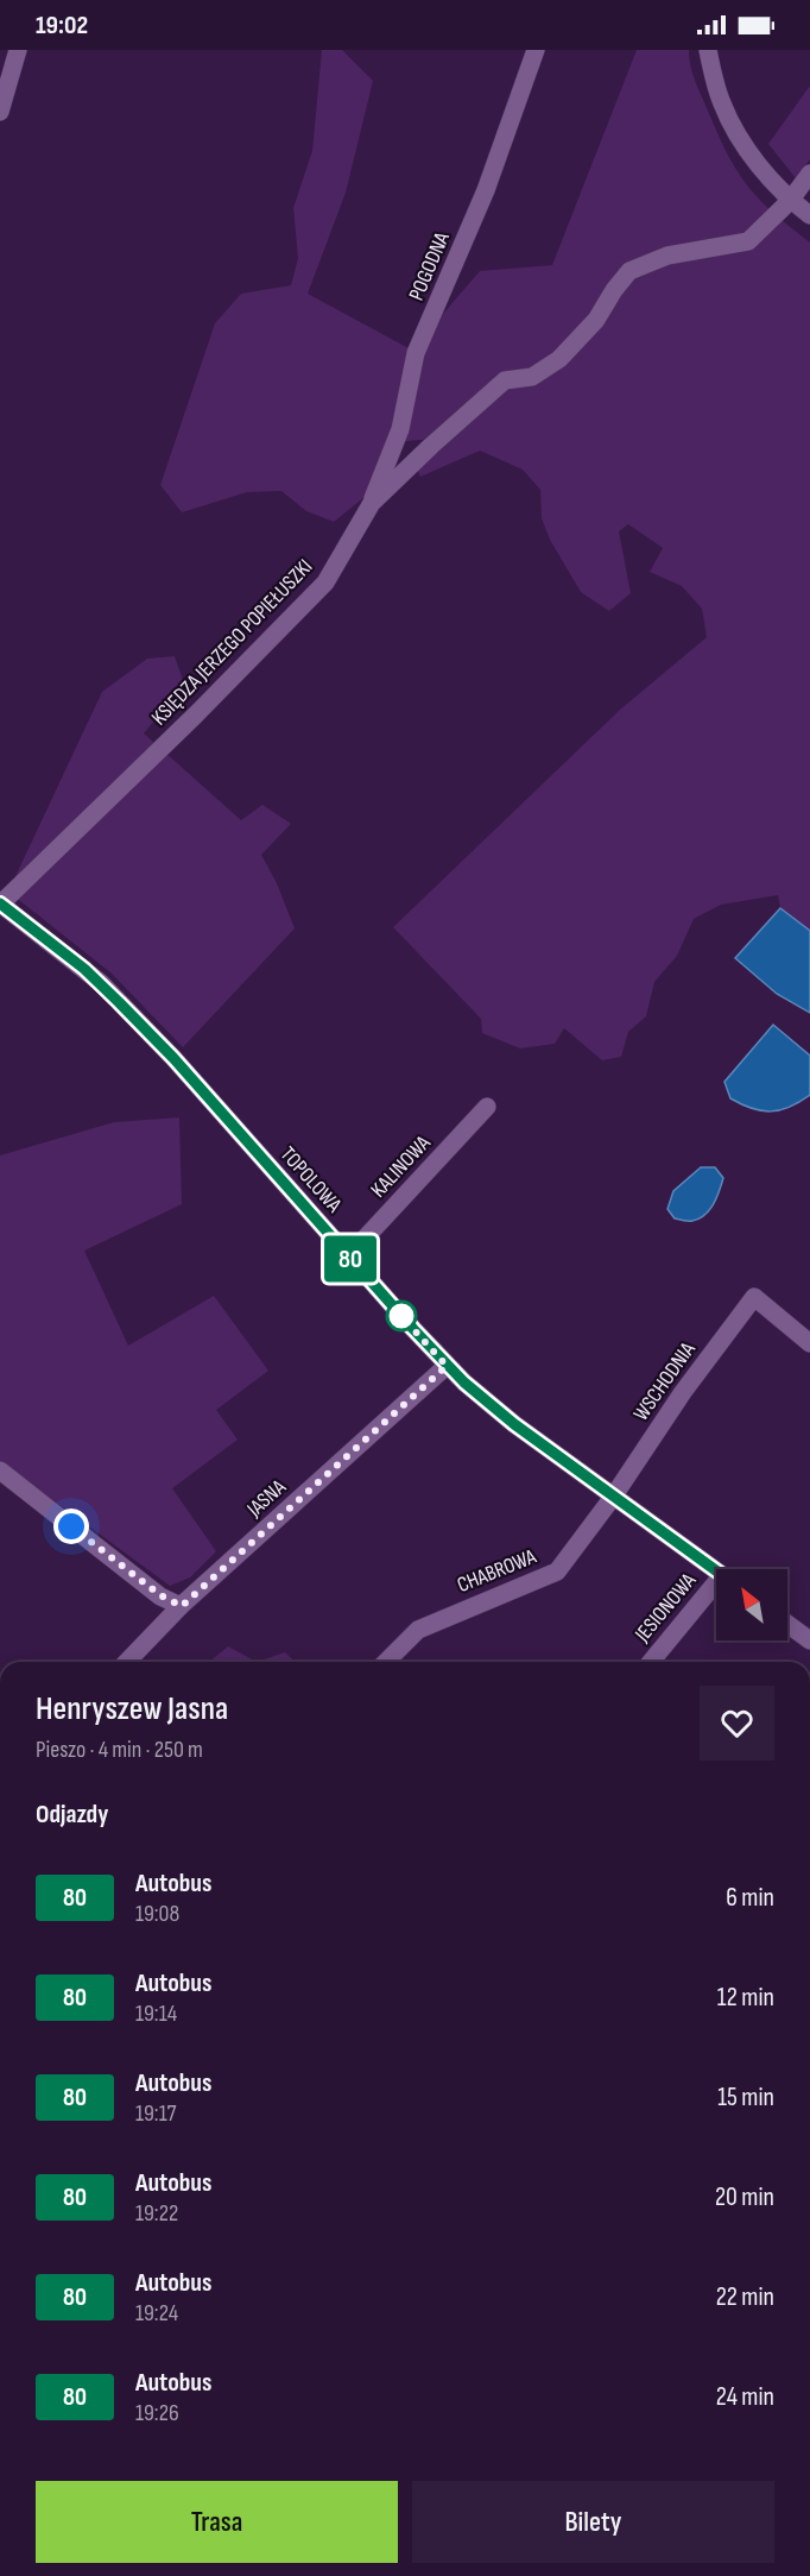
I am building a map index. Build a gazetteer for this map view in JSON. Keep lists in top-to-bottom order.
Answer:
{
  "streets": {
    "street": [
      "POGODNA",
      "KSIĘDZA JERZEGO POPIEŁUSZKI",
      "KALINOWA",
      "TOPOLOWA",
      "WSCHODNIA",
      "JASNA",
      "CHABROWA",
      "JESIONOWA"
    ]
  },
  "crossings": [
    ["POGODNA", "KSIĘDZA JERZEGO POPIEŁUSZKI"],
    ["KSIĘDZA JERZEGO POPIEŁUSZKI", "TOPOLOWA"],
    ["KALINOWA", "TOPOLOWA"],
    ["TOPOLOWA", "WSCHODNIA"],
    ["TOPOLOWA", "JASNA"],
    ["TOPOLOWA", "CHABROWA"],
    ["WSCHODNIA", "CHABROWA"]
  ],
  "lines": ["bus line 80"],
  "north": "top left",
  "page": {
    "status": "19:02",
    "on_map": "80",
    "heading": [
      ["Henryszew Jasna", "Pieszo · 4 min · 250 m"],
      "Odjazdy"
    ],
    "list": [
      {
        "mark": "80",
        "name": "Autobus",
        "note": "19:08",
        "value": "6 min"
      },
      {
        "mark": "80",
        "name": "Autobus",
        "note": "19:14",
        "value": "12 min"
      },
      {
        "mark": "80",
        "name": "Autobus",
        "note": "19:17",
        "value": "15 min"
      },
      {
        "mark": "80",
        "name": "Autobus",
        "note": "19:22",
        "value": "20 min"
      },
      {
        "mark": "80",
        "name": "Autobus",
        "note": "19:24",
        "value": "22 min"
      },
      {
        "mark": "80",
        "name": "Autobus",
        "note": "19:26",
        "value": "24 min"
      }
    ],
    "buttons": ["Trasa", "Bilety"]
  }
}
